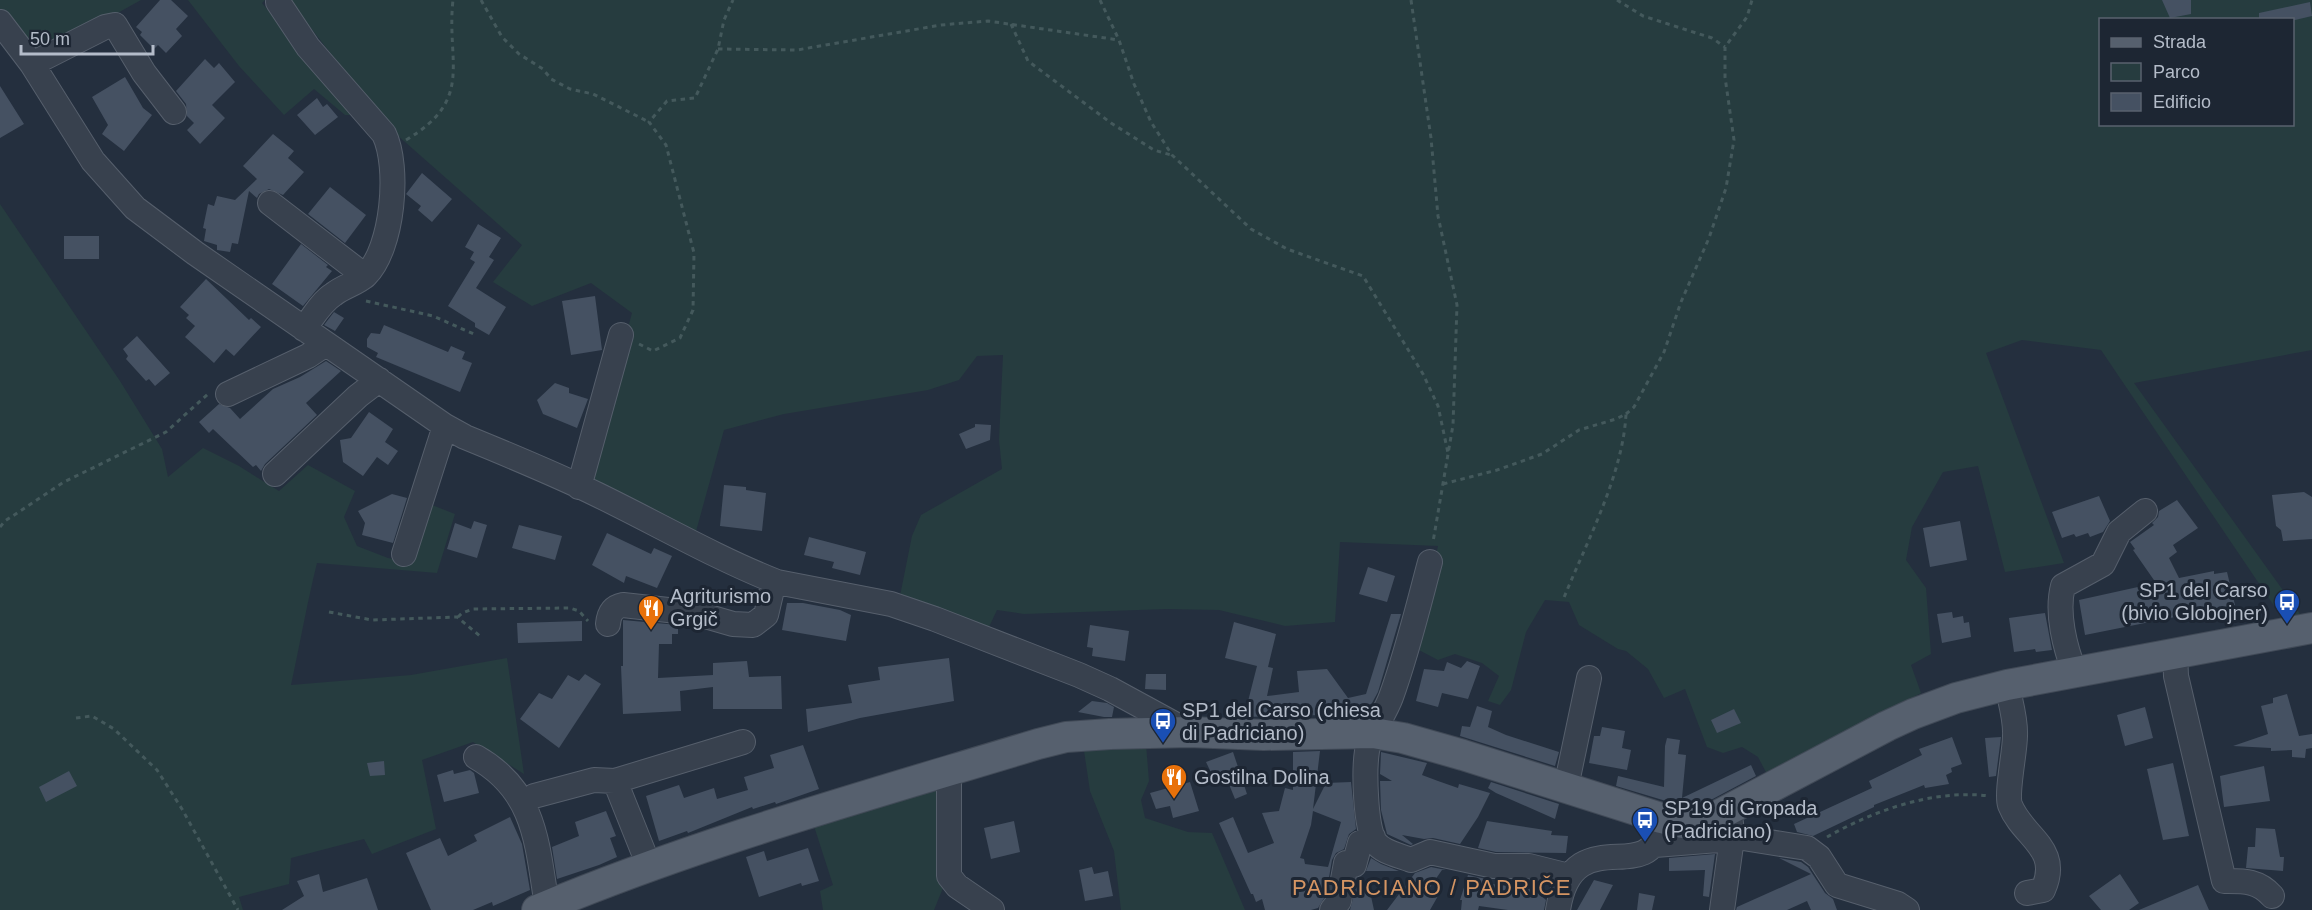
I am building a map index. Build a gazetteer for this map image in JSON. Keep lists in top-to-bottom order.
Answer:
{
  "districts": ["PADRICIANO / PADRIČE"],
  "places": {
    "bus stop": ["SP1 del Carso (bivio Globojner)", "SP1 del Carso (chiesa di Padriciano)", "SP19 di Gropada (Padriciano)"],
    "restaurant": ["Agriturismo Grgič", "Gostilna Dolina"]
  },
  "legend": ["Strada", "Parco", "Edificio"],
  "scale_bar": "50 m"
}
